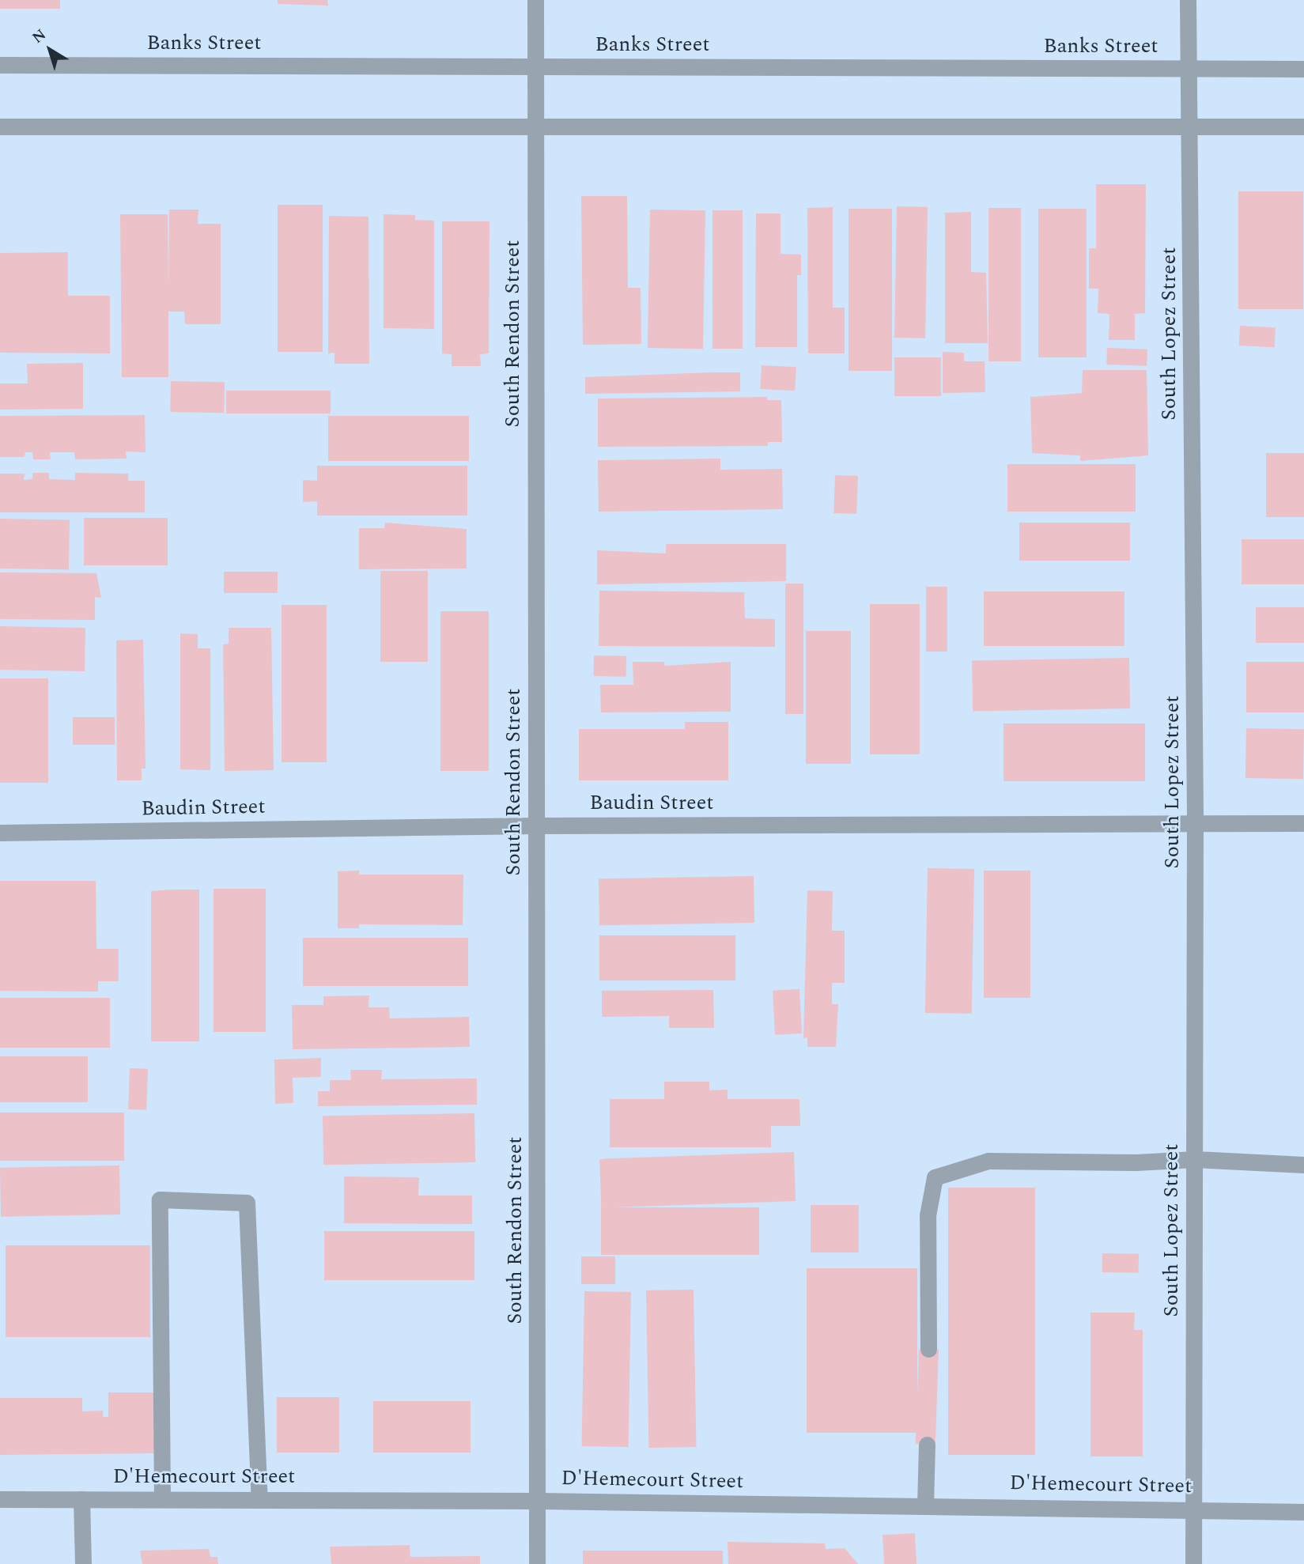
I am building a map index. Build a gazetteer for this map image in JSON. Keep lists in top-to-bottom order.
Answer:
{
  "streets": {
    "street": [
      "Banks Street",
      "South Rendon Street",
      "South Lopez Street",
      "Baudin Street",
      "D'Hemecourt Street"
    ]
  },
  "crossings": [
    ["Banks Street", "South Rendon Street"],
    ["Banks Street", "South Lopez Street"],
    ["South Rendon Street", "Baudin Street"],
    ["South Rendon Street", "D'Hemecourt Street"],
    ["South Lopez Street", "Baudin Street"],
    ["South Lopez Street", "D'Hemecourt Street"]
  ],
  "north": "top left"
}
